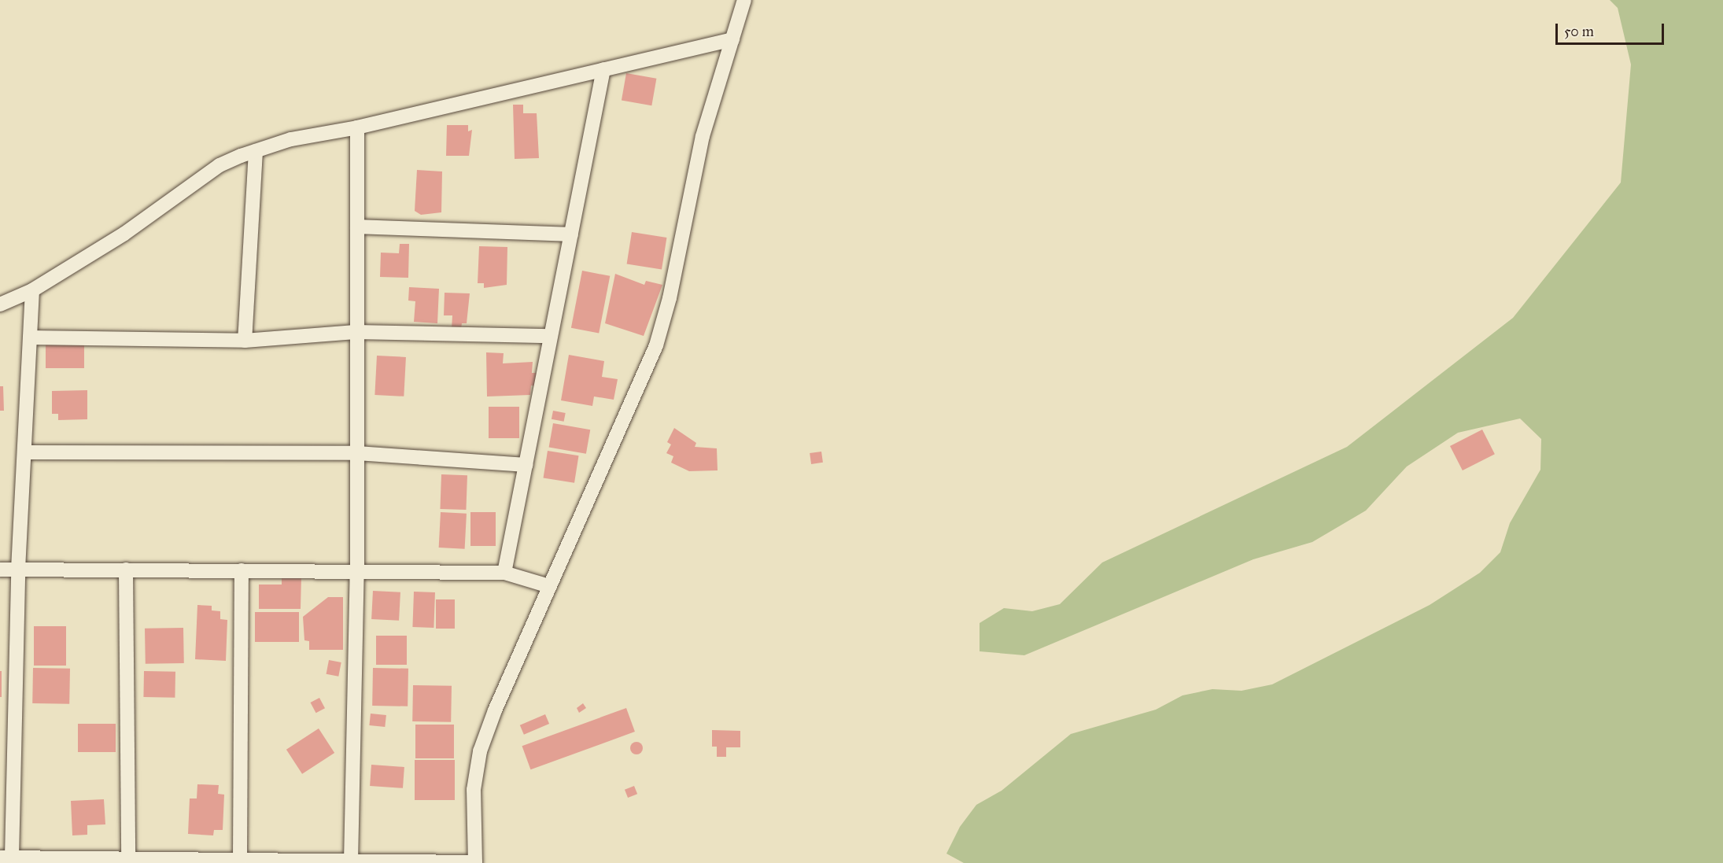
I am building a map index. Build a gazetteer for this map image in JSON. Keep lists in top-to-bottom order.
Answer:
{
  "scale_bar": "50 m"
}
